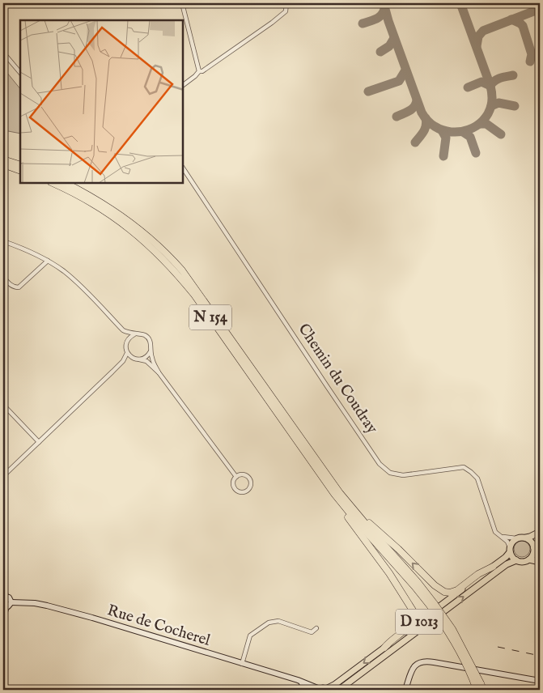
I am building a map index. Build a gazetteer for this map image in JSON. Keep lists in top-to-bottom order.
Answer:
{
  "streets": {
    "highway": ["N 154"],
    "main road": ["D 1013"],
    "street": ["Chemin du Coudray", "Rue de Cocherel"]
  },
  "crossings": [
    ["Chemin du Coudray", "D 1013"],
    ["D 1013", "Rue de Cocherel"]
  ]
}
